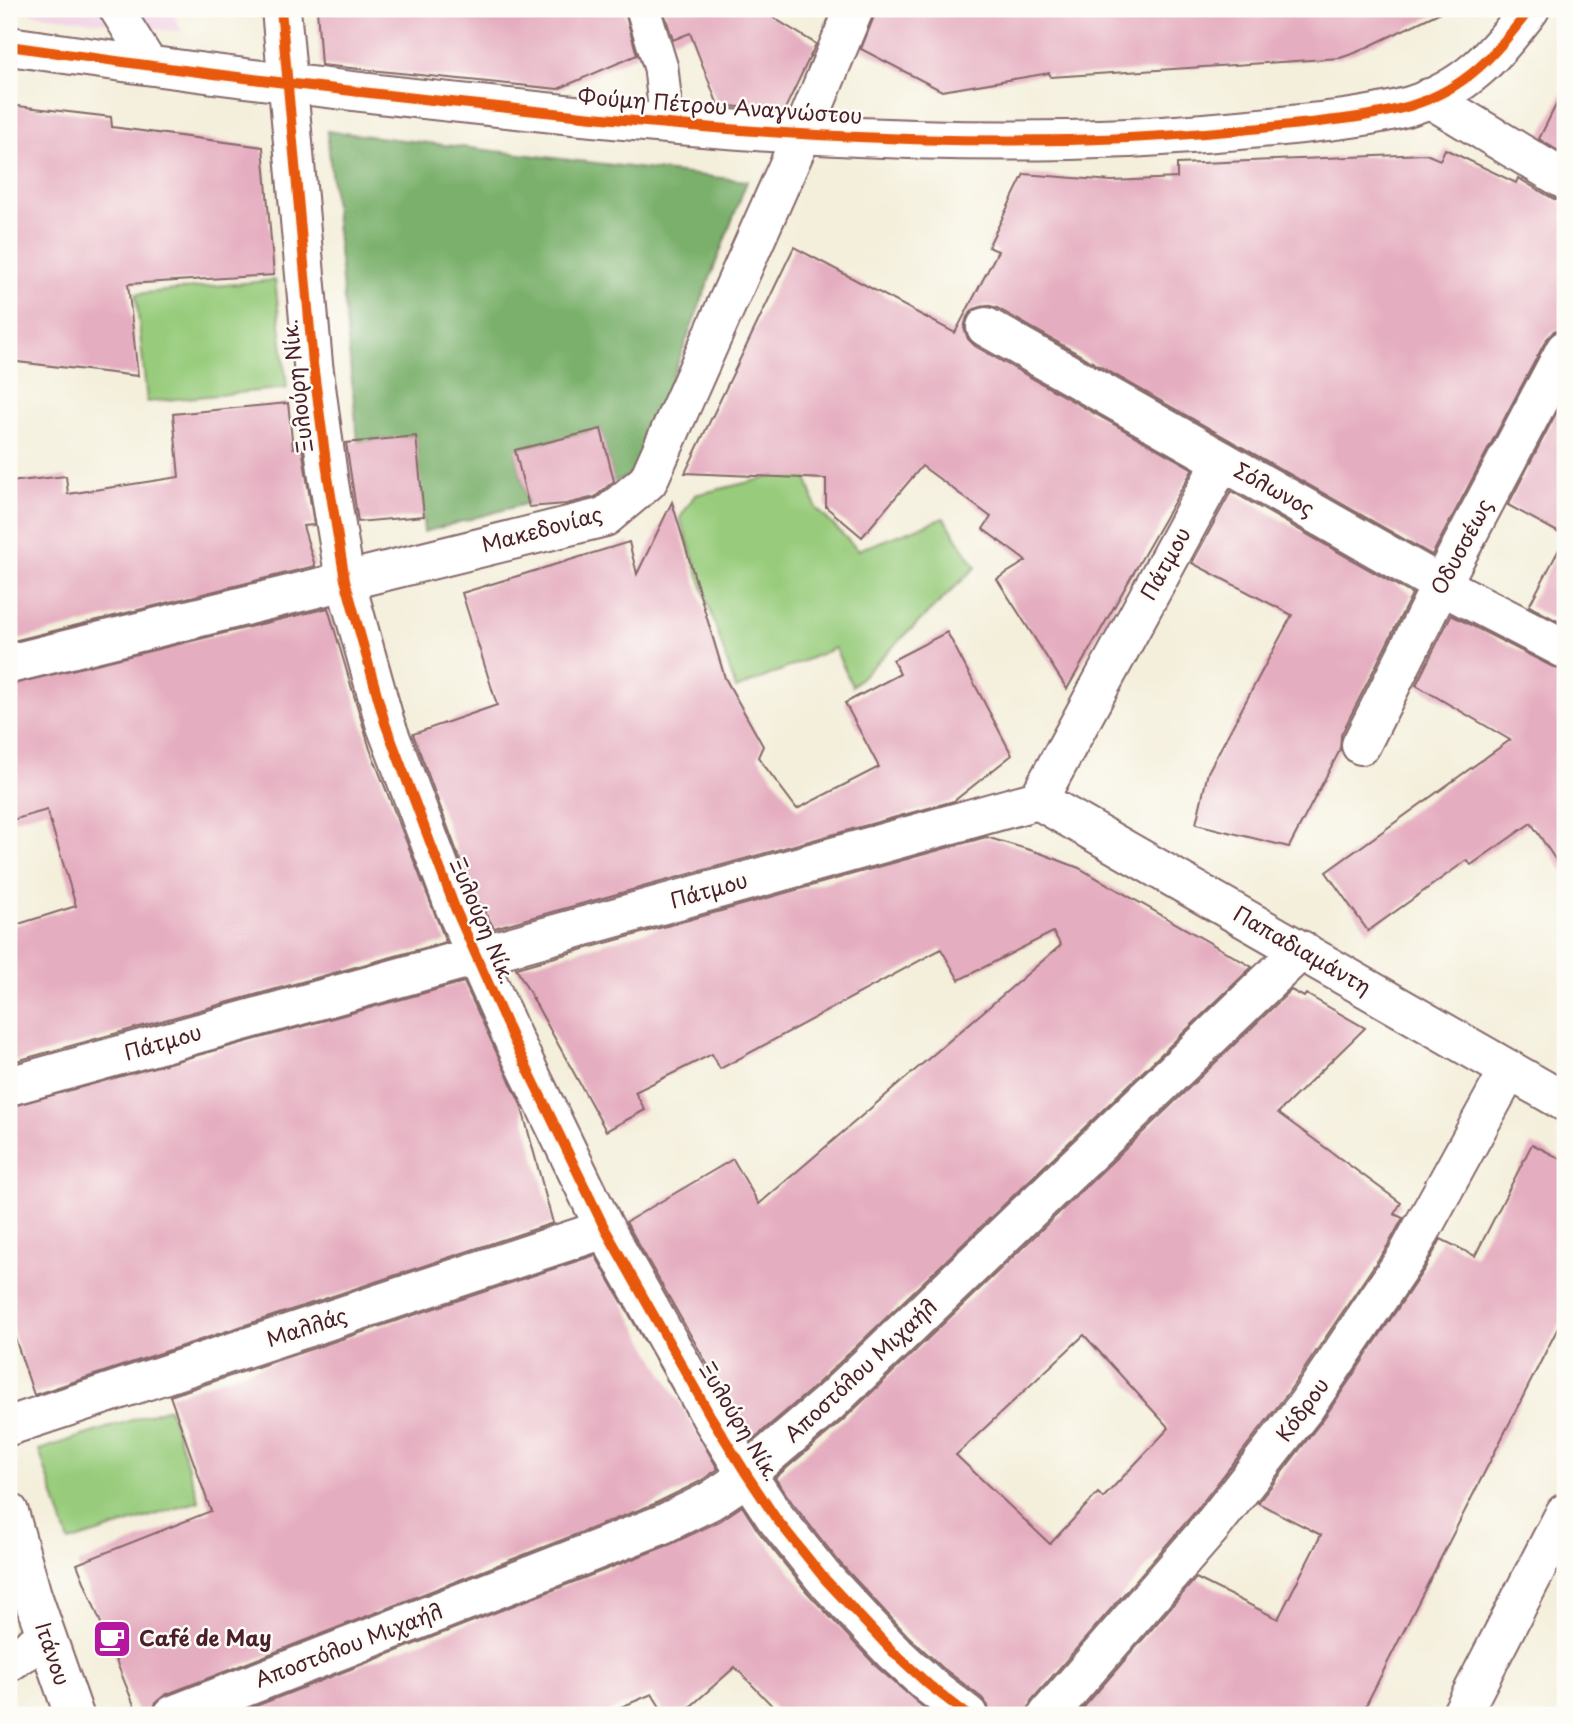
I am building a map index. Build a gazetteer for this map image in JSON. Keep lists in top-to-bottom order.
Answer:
{
  "streets": {
    "street": [
      "Φούμη Πέτρου Αναγνώστου",
      "Ξυλούρη Νίκ.",
      "Σόλωνος",
      "Μακεδονίας",
      "Οδυσσέως",
      "Πάτμου",
      "Παπαδιαμάντη",
      "Μαλλάς",
      "Αποστόλου Μιχαήλ",
      "Κόδρου",
      "Ιτάνου"
    ]
  },
  "crossings": [
    ["Φούμη Πέτρου Αναγνώστου", "Ξυλούρη Νίκ."],
    ["Φούμη Πέτρου Αναγνώστου", "Μακεδονίας"],
    ["Ξυλούρη Νίκ.", "Μακεδονίας"],
    ["Ξυλούρη Νίκ.", "Πάτμου"],
    ["Ξυλούρη Νίκ.", "Μαλλάς"],
    ["Ξυλούρη Νίκ.", "Αποστόλου Μιχαήλ"],
    ["Σόλωνος", "Οδυσσέως"],
    ["Σόλωνος", "Πάτμου"],
    ["Πάτμου", "Παπαδιαμάντη"],
    ["Παπαδιαμάντη", "Αποστόλου Μιχαήλ"],
    ["Παπαδιαμάντη", "Κόδρου"]
  ],
  "places": {
    "cafe": ["Café de May"]
  }
}
